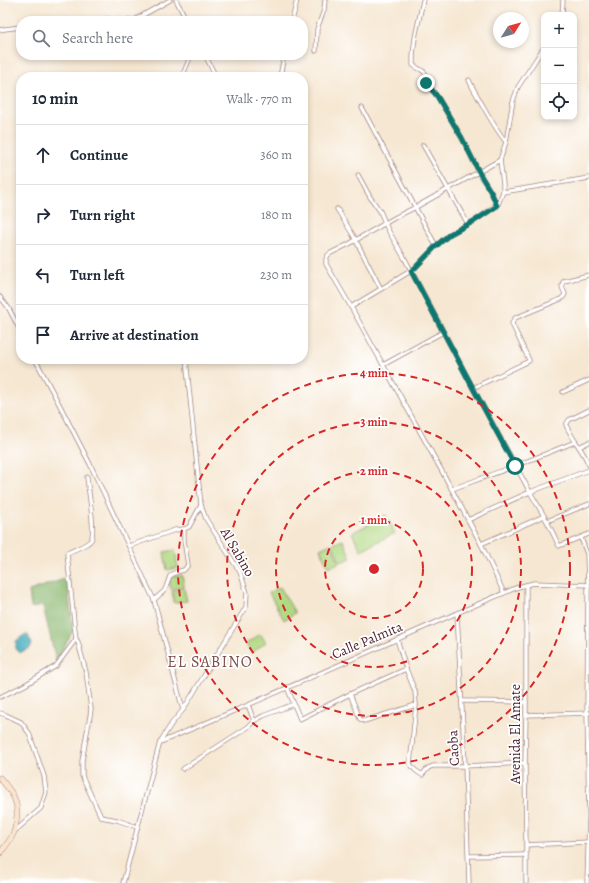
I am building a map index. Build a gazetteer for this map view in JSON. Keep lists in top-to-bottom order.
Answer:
{
  "streets": {
    "street": [
      "Al Sabino",
      "Calle Palmita",
      "Avenida El Amate",
      "Caoba"
    ]
  },
  "crossings": [
    ["Al Sabino", "Calle Palmita"],
    ["Calle Palmita", "Avenida El Amate"],
    ["Calle Palmita", "Caoba"]
  ],
  "districts": ["EL SABINO"],
  "north": "top right",
  "page": {
    "map_buttons": ["+", "−"],
    "search": "Search here",
    "heading": ["10 min", "Walk · 770 m"],
    "list": [
      ["Continue", "360 m"],
      ["Turn right", "180 m"],
      ["Turn left", "230 m"],
      "Arrive at destination"
    ]
  },
  "rings": [
    "4 min",
    "3 min",
    "2 min",
    "1 min"
  ]
}
